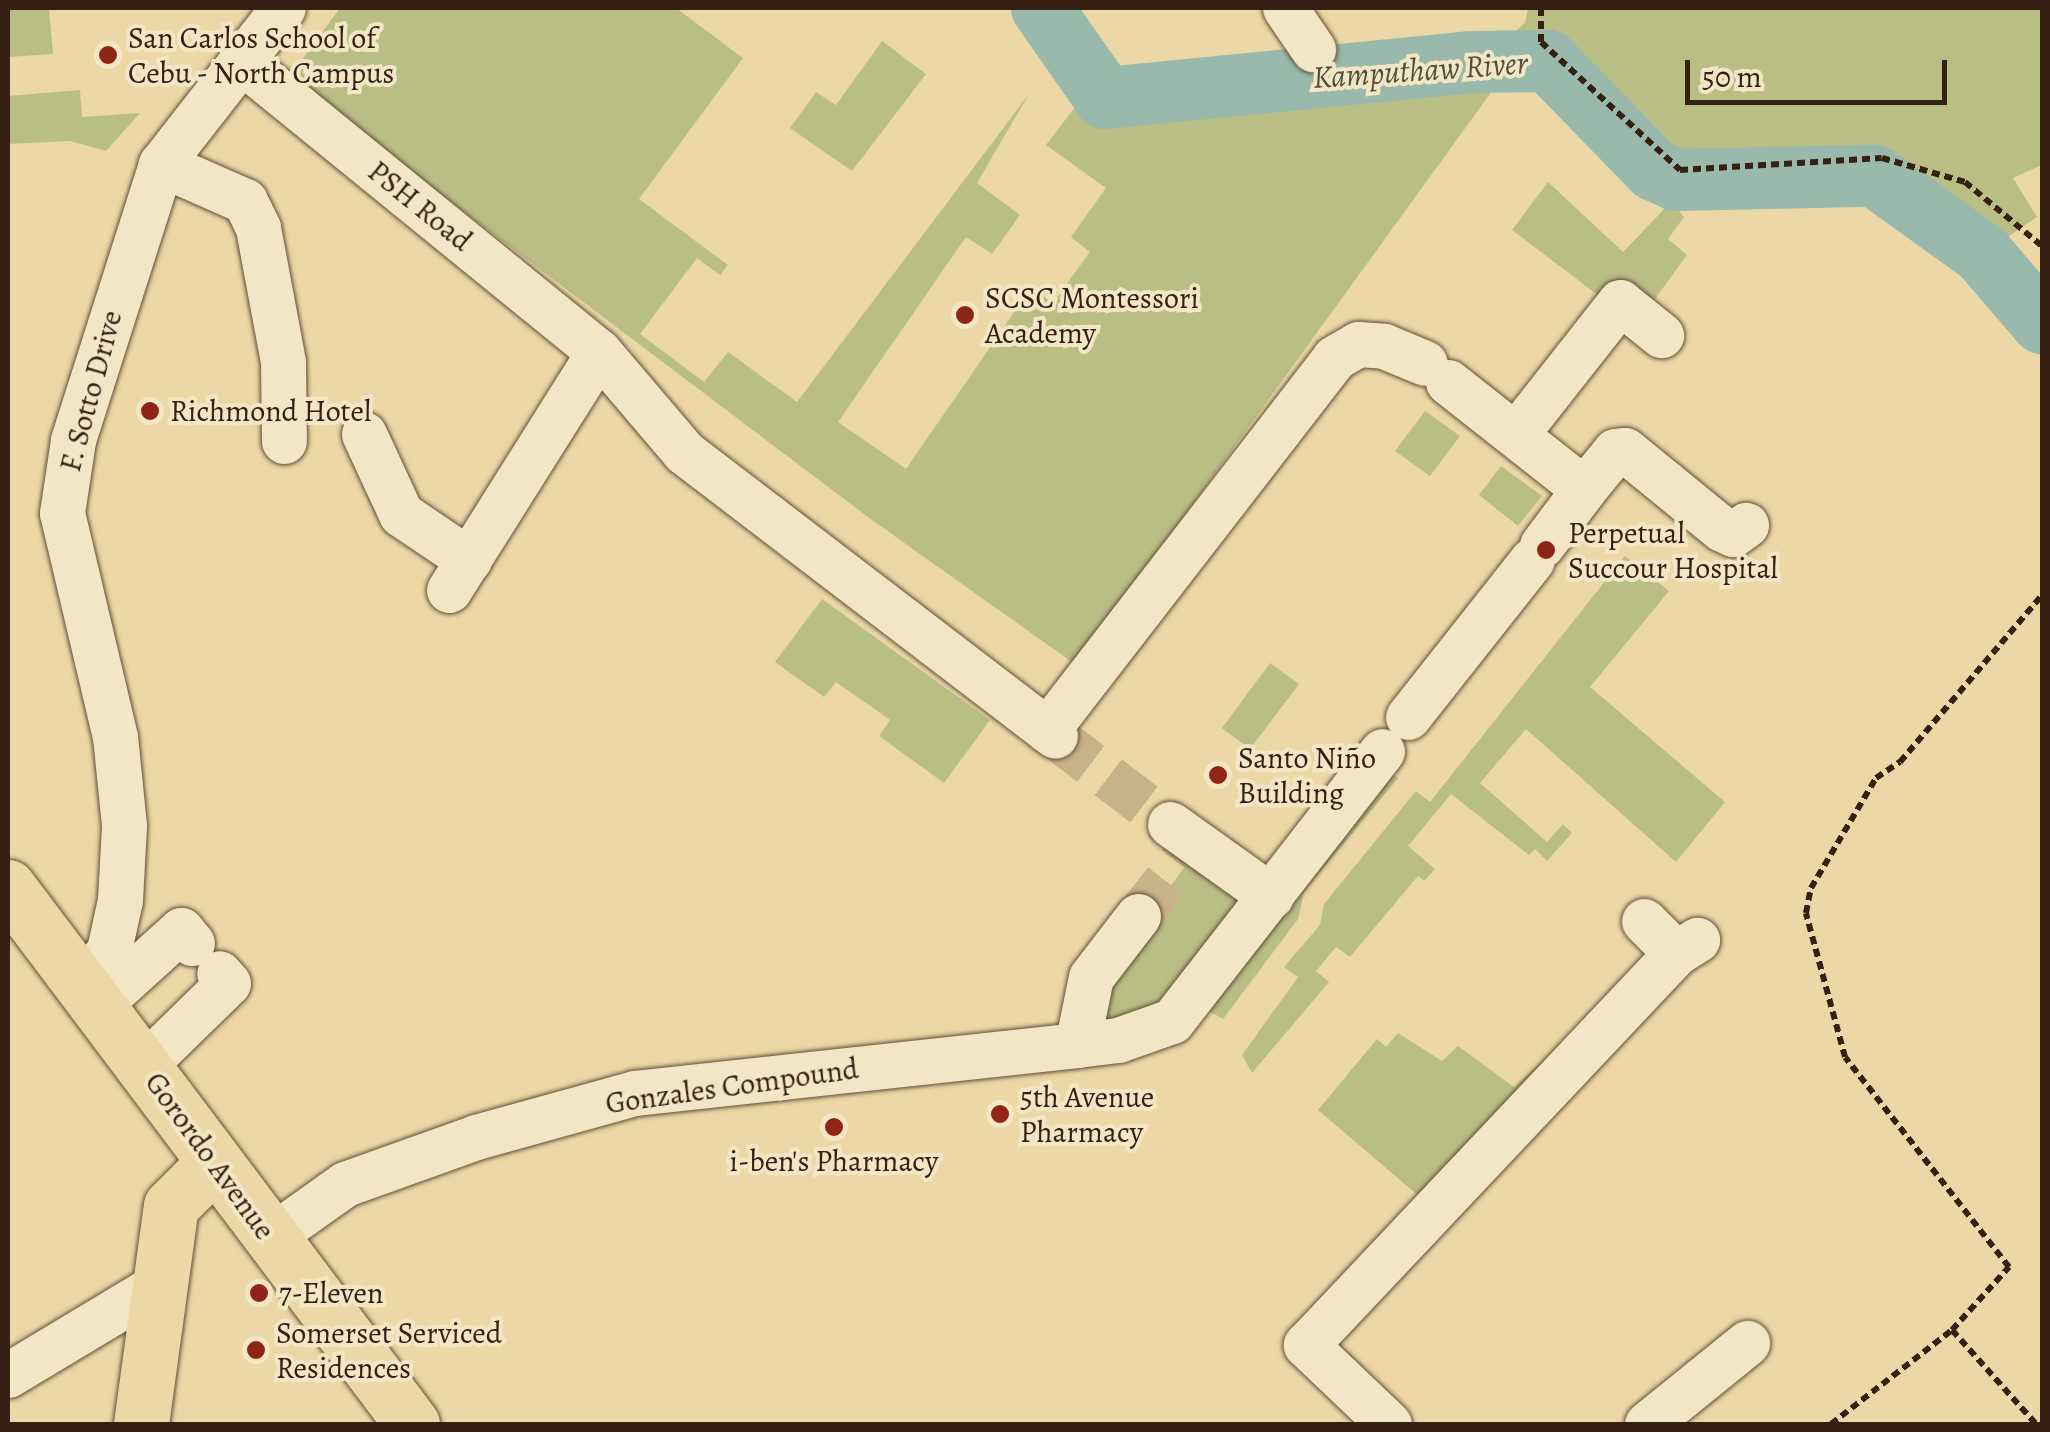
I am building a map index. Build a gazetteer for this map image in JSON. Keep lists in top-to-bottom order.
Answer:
{
  "streets": {
    "main road": ["Gorordo Avenue"],
    "street": ["PSH Road", "F. Sotto Drive", "Gonzales Compound"]
  },
  "crossings": [
    ["PSH Road", "F. Sotto Drive"],
    ["F. Sotto Drive", "Gorordo Avenue"],
    ["Gonzales Compound", "Gorordo Avenue"]
  ],
  "water": ["Kamputhaw River"],
  "places": [
    "San Carlos School of Cebu - North Campus",
    "SCSC Montessori Academy",
    "Richmond Hotel",
    "Perpetual Succour Hospital",
    "Santo Niño Building",
    "5th Avenue Pharmacy",
    "i-ben's Pharmacy",
    "7-Eleven",
    "Somerset Serviced Residences"
  ],
  "scale_bar": "50 m"
}
